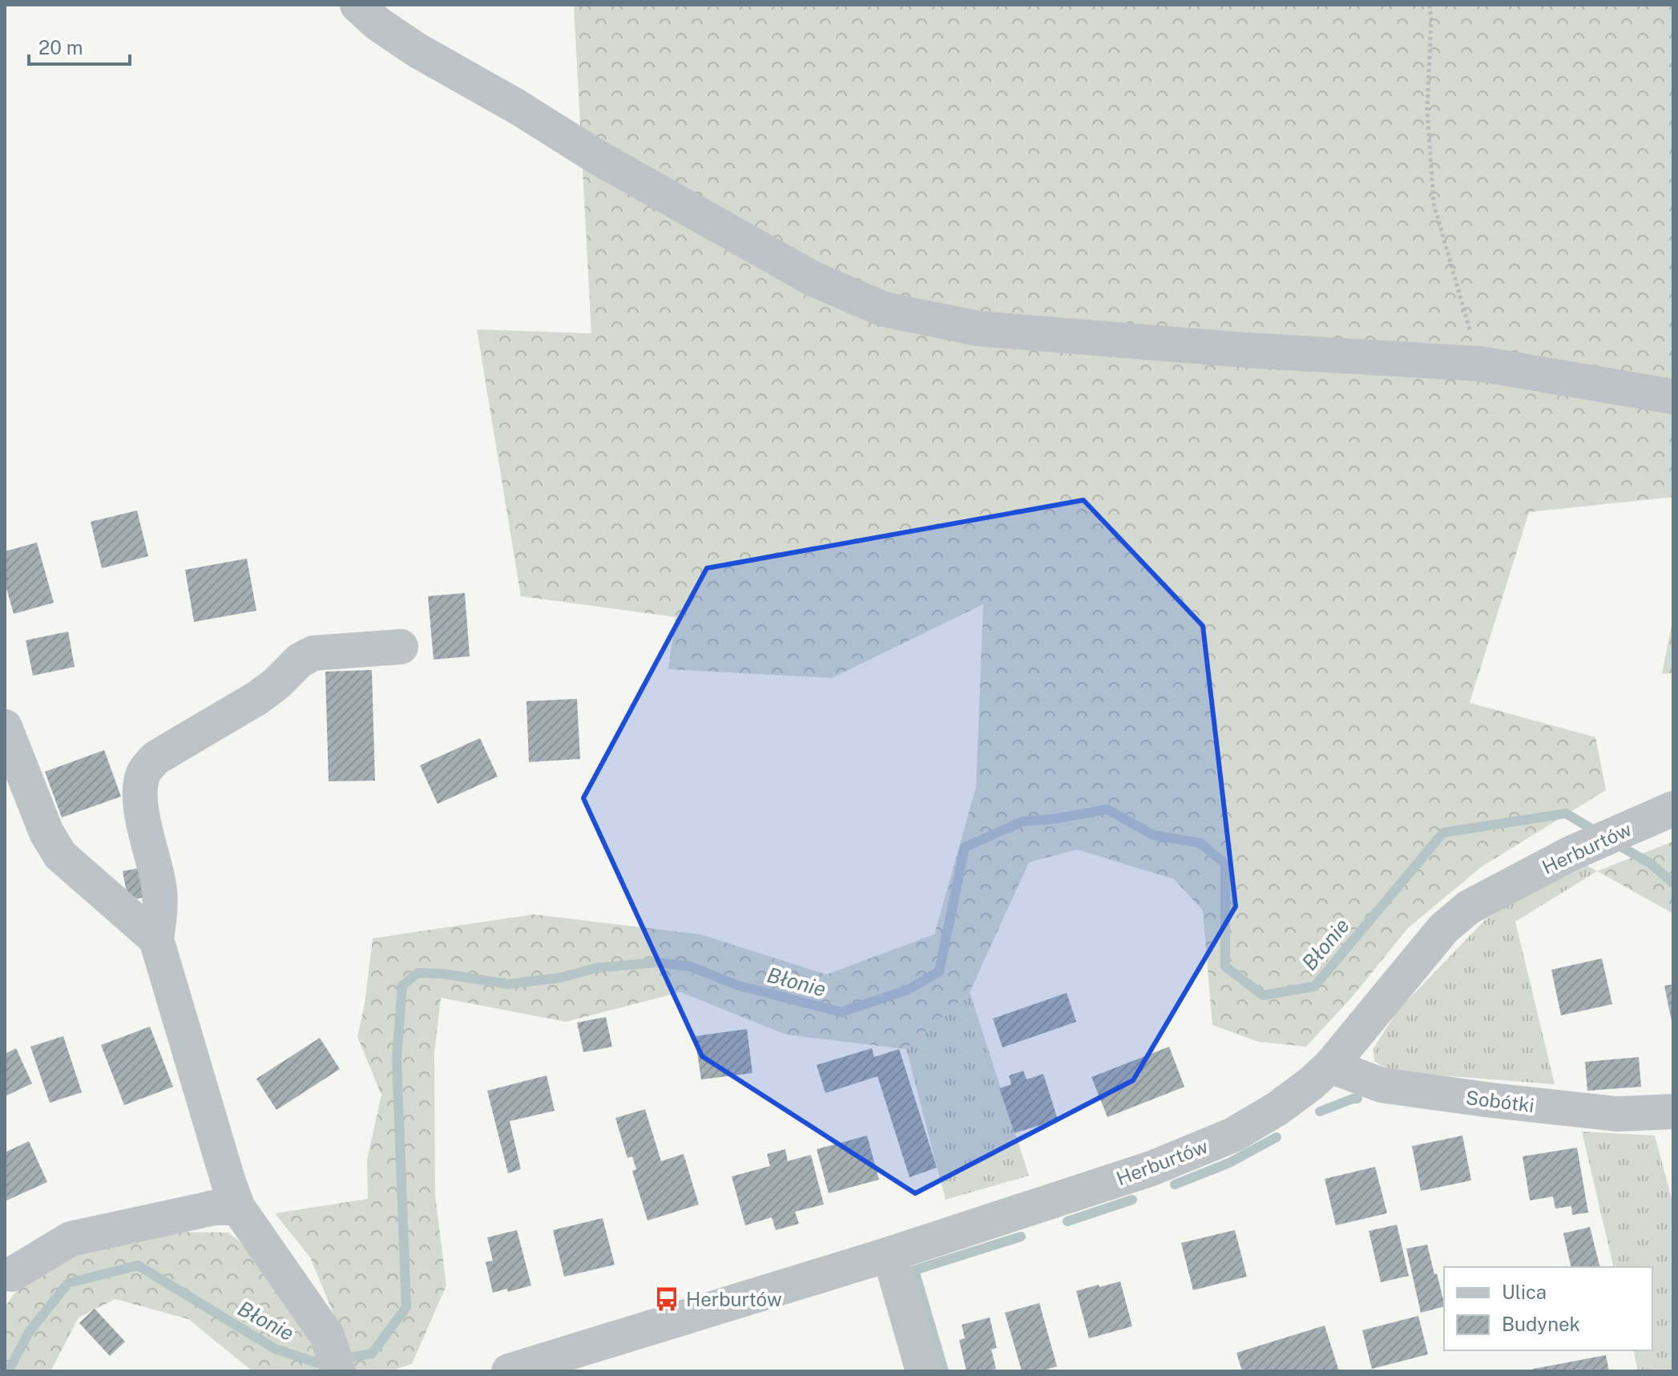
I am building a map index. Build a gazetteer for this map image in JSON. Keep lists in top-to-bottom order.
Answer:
{
  "streets": {
    "street": ["Herburtów", "Sobótki"]
  },
  "crossings": [
    ["Herburtów", "Sobótki"]
  ],
  "water": ["Błonie"],
  "places": {
    "bus stop": ["Herburtów"]
  },
  "legend": ["Ulica", "Budynek"],
  "scale_bar": "20 m"
}
